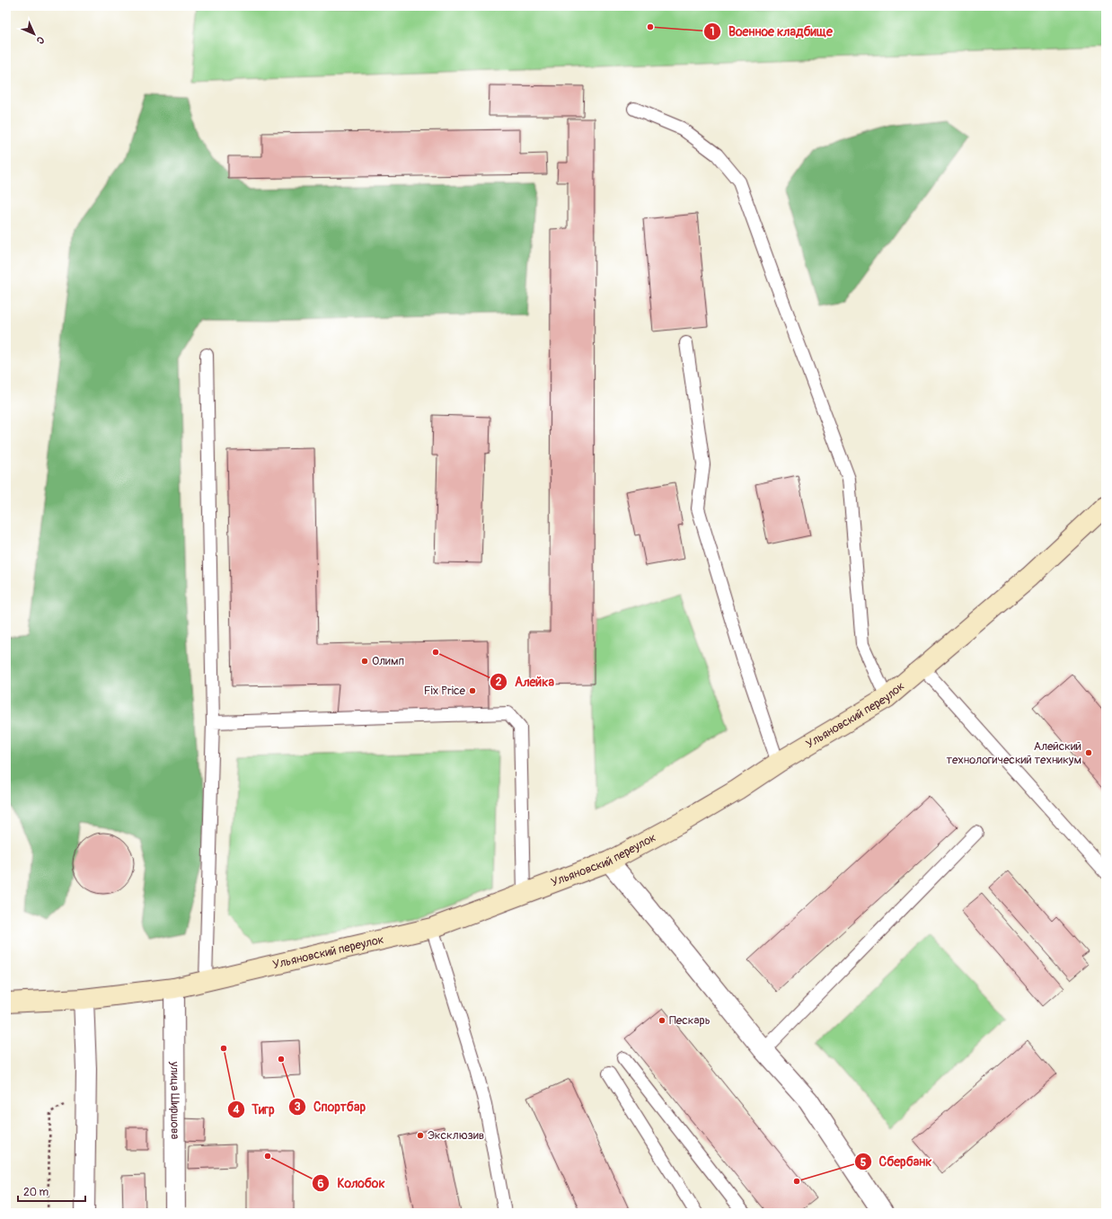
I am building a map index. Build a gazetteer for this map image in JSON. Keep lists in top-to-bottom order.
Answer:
{
  "streets": {
    "main road": ["Ульяновский переулок"],
    "street": ["улица Ширшова"]
  },
  "crossings": [
    ["Ульяновский переулок", "улица Ширшова"]
  ],
  "places": [
    "Военное кладбище",
    "Алейка",
    "Олимп",
    "Fix Price",
    "Алейский технологический техникум",
    "Пескарь",
    "Тигр",
    "Спортбар",
    "Эксклюзив",
    "Колобок",
    "Сбербанк"
  ],
  "scale_bar": "20 m",
  "north": "bottom right"
}
